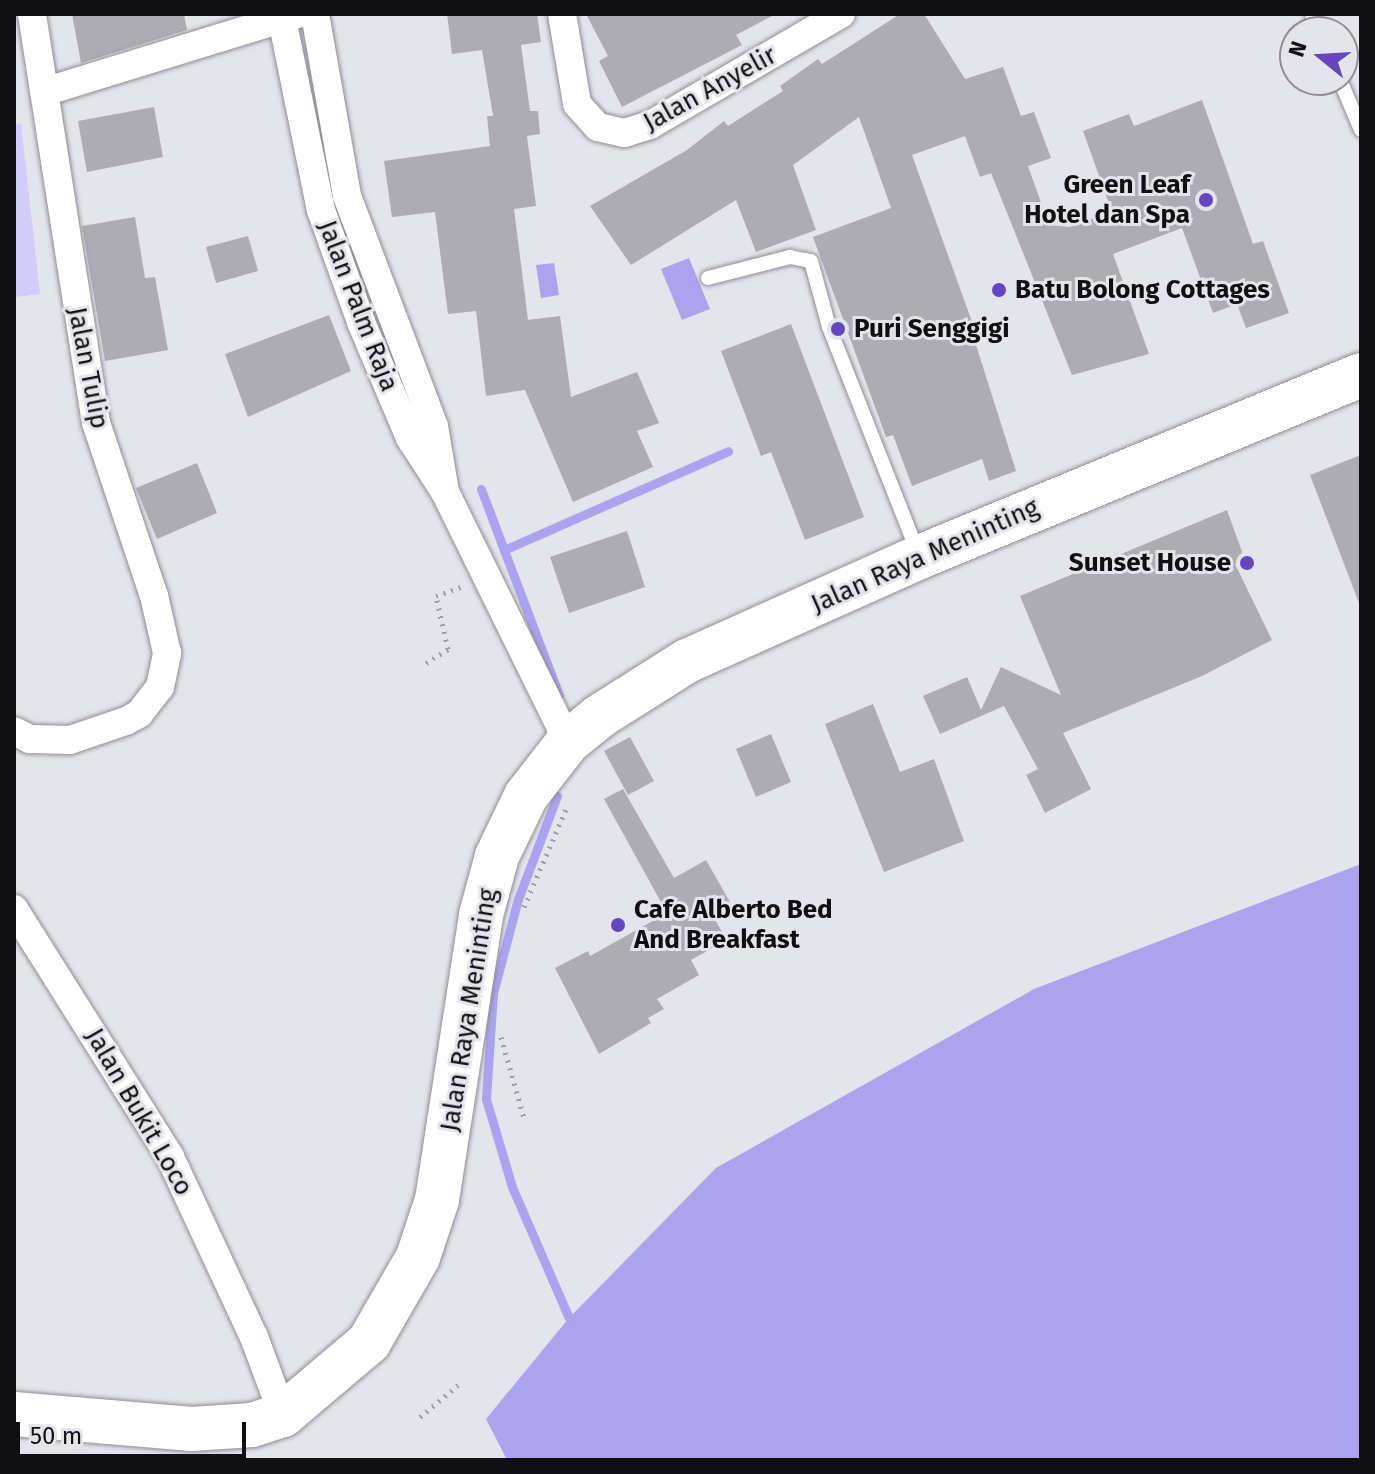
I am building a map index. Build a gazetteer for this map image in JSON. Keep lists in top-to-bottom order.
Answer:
{
  "streets": {
    "highway": ["Jalan Raya Meninting"],
    "street": [
      "Jalan Anyelir",
      "Jalan Palm Raja",
      "Jalan Tulip",
      "Jalan Bukit Loco"
    ]
  },
  "crossings": [
    ["Jalan Palm Raja", "Jalan Raya Meninting"],
    ["Jalan Raya Meninting", "Jalan Bukit Loco"]
  ],
  "places": [
    "Green Leaf Hotel dan Spa",
    "Batu Bolong Cottages",
    "Puri Senggigi",
    "Sunset House",
    "Cafe Alberto Bed And Breakfast"
  ],
  "scale_bar": "50 m",
  "north": "left"
}
